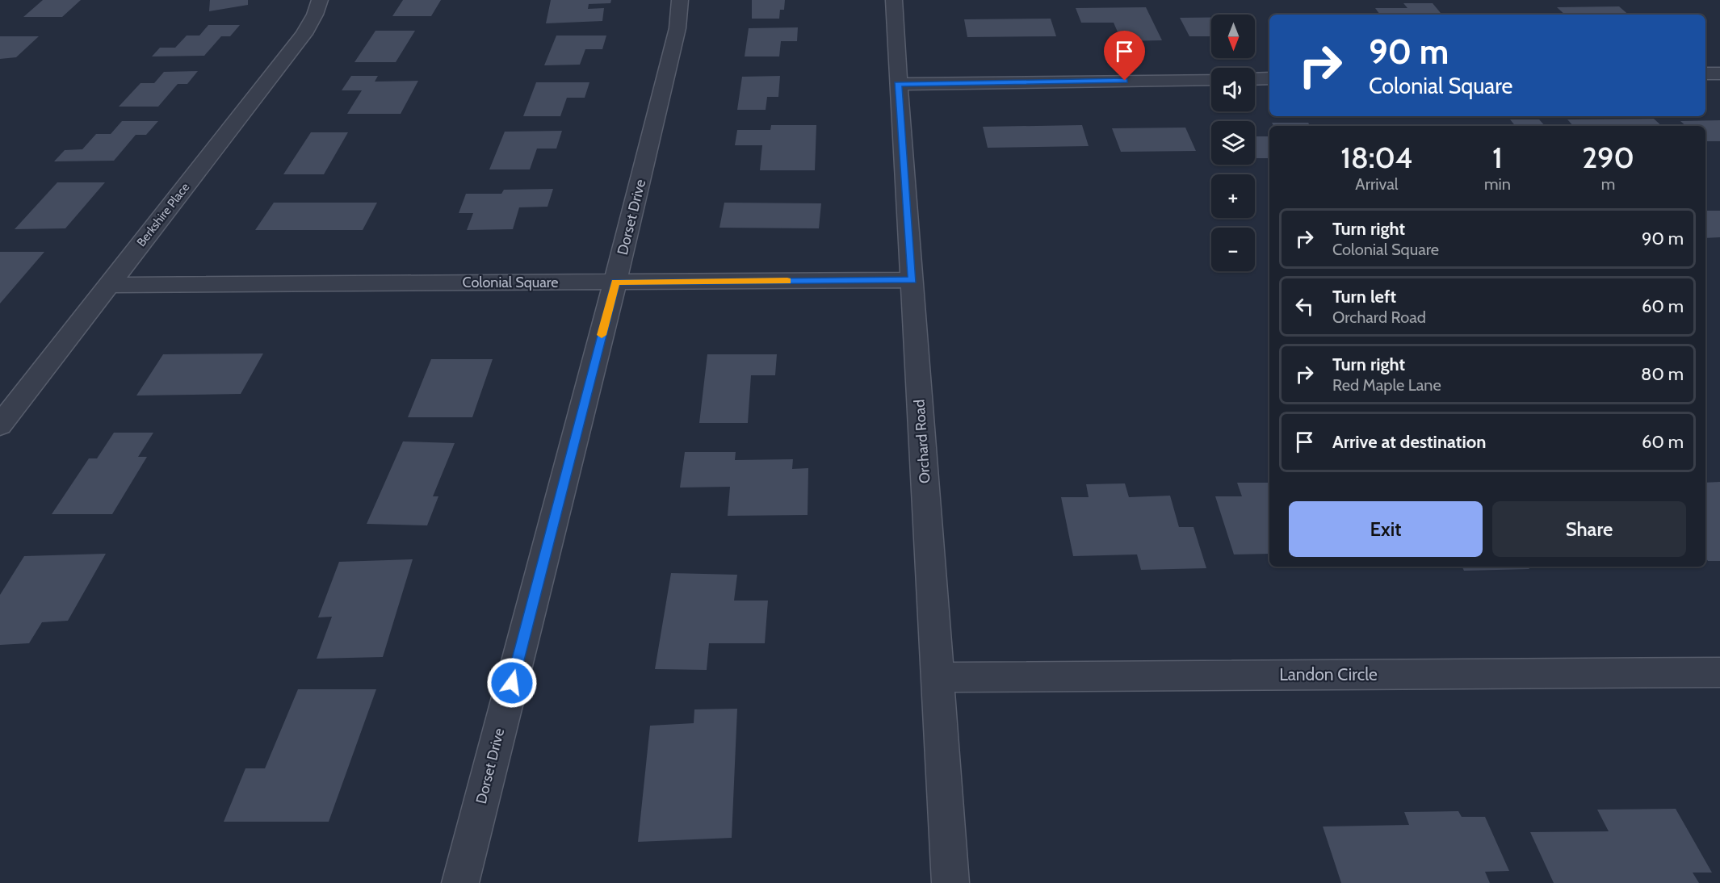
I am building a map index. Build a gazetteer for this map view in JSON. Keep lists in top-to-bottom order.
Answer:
{
  "streets": {
    "street": [
      "Berkshire Place",
      "Dorset Drive",
      "Colonial Square",
      "Orchard Road",
      "Landon Circle"
    ]
  },
  "crossings": [
    ["Berkshire Place", "Colonial Square"],
    ["Dorset Drive", "Colonial Square"],
    ["Colonial Square", "Orchard Road"],
    ["Orchard Road", "Landon Circle"]
  ],
  "north": "bottom",
  "page": {
    "map_buttons": ["+", "−"],
    "turn": ["90 m", "Colonial Square"],
    "eta": [
      "18:04",
      "Arrival",
      "1",
      "min",
      "290",
      "m"
    ],
    "list": [
      {
        "name": "Turn right",
        "note": "Colonial Square",
        "value": "90 m"
      },
      {
        "name": "Turn left",
        "note": "Orchard Road",
        "value": "60 m"
      },
      {
        "name": "Turn right",
        "note": "Red Maple Lane",
        "value": "80 m"
      },
      {
        "name": "Arrive at destination",
        "value": "60 m"
      }
    ],
    "buttons": ["Exit", "Share"]
  }
}
